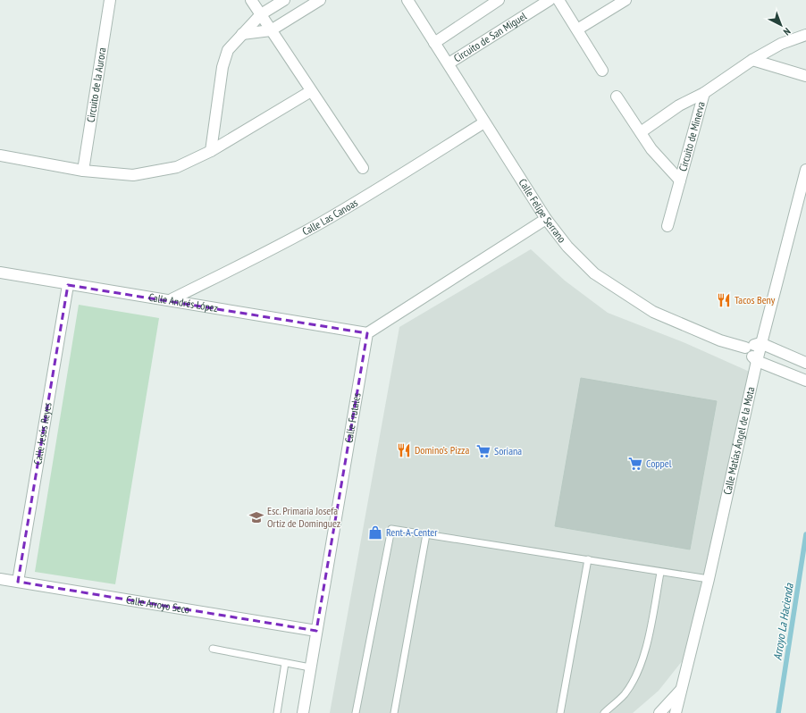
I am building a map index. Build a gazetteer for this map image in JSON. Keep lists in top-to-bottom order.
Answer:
{
  "streets": {
    "street": [
      "Circuito de San Miguel",
      "Circuito de la Aurora",
      "Circuito de Minerva",
      "Calle Felipe Serrano",
      "Calle Las Canoas",
      "Calle Andrés López",
      "Calle Frutales",
      "Calle Jesús Reyes",
      "Calle Matías Ángel de la Mota",
      "Calle Arroyo Seco"
    ]
  },
  "crossings": [
    ["Circuito de San Miguel", "Calle Felipe Serrano"],
    ["Calle Felipe Serrano", "Calle Las Canoas"],
    ["Calle Las Canoas", "Calle Andrés López"],
    ["Calle Andrés López", "Calle Frutales"],
    ["Calle Andrés López", "Calle Jesús Reyes"],
    ["Calle Frutales", "Calle Arroyo Seco"],
    ["Calle Jesús Reyes", "Calle Arroyo Seco"]
  ],
  "water": ["Arroyo La Hacienda"],
  "places": {
    "restaurant": ["Tacos Beny", "Domino’s Pizza"],
    "supermarket": ["Soriana", "Coppel"],
    "school or university": ["Esc. Primaria Josefa Ortiz de Dominguez"],
    "shop": ["Rent-A-Center"]
  },
  "north": "bottom right"
}
